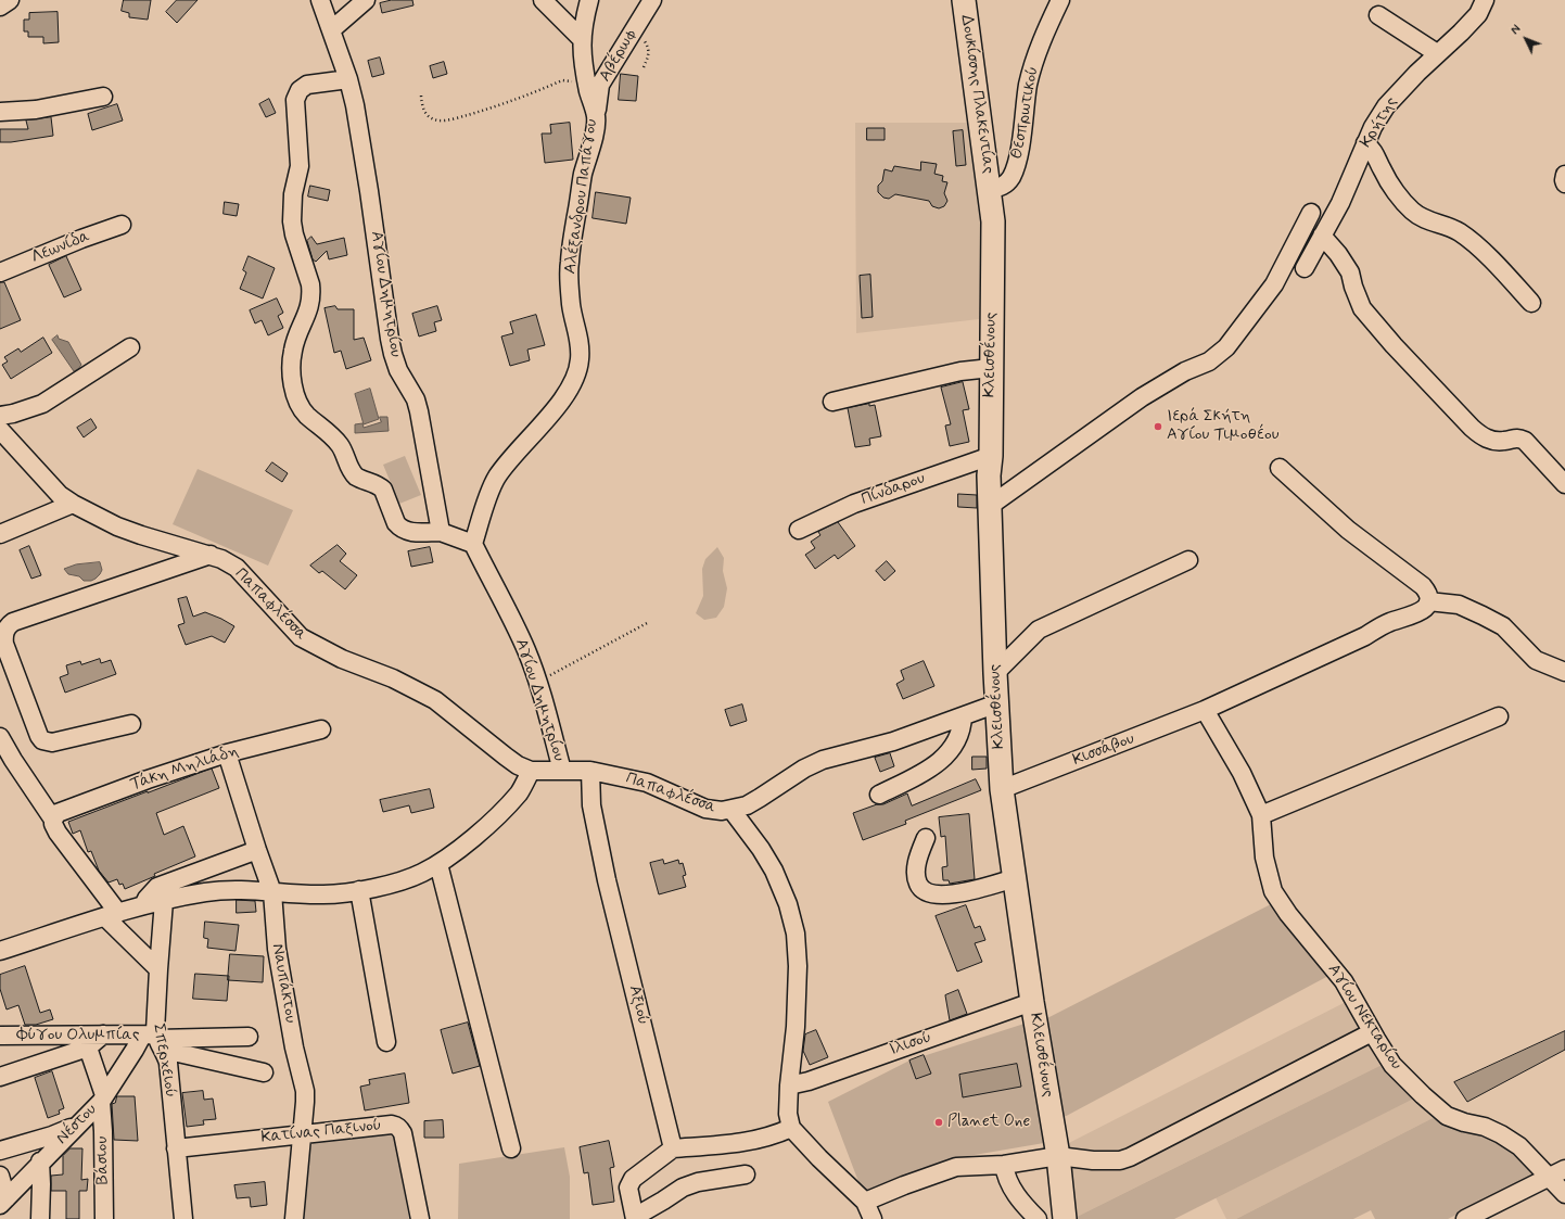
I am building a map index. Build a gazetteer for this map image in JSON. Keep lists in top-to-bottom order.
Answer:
{
  "streets": {
    "main road": ["Δουκίσσης Πλακεντίας", "Κλεισθένους"],
    "street": [
      "Αβέρωφ",
      "Θεσπρωτικού",
      "Κρήτης",
      "Αλέξανδρου Παπάγου",
      "Λεωνίδα",
      "Αγίου Δημητρίου",
      "Πίνδαρου",
      "Παπαφλέσσα",
      "Κισσάβου",
      "Τάκη Μηλιάδη",
      "Ναυπάκτου",
      "Αξιού",
      "Αγίου Νεκταρίου",
      "Φύγου Ολυμπίας",
      "Ιλισού",
      "Σπερχειού",
      "Νέστου",
      "Κατίνας Παξινού",
      "Βάσιου"
    ]
  },
  "crossings": [
    ["Αβέρωφ", "Αλέξανδρου Παπάγου"],
    ["Δουκίσσης Πλακεντίας", "Θεσπρωτικού"],
    ["Δουκίσσης Πλακεντίας", "Κλεισθένους"],
    ["Θεσπρωτικού", "Κλεισθένους"],
    ["Αλέξανδρου Παπάγου", "Αγίου Δημητρίου"],
    ["Αγίου Δημητρίου", "Παπαφλέσσα"],
    ["Κλεισθένους", "Πίνδαρου"],
    ["Κλεισθένους", "Παπαφλέσσα"],
    ["Κλεισθένους", "Κισσάβου"],
    ["Κλεισθένους", "Ιλισού"],
    ["Παπαφλέσσα", "Αξιού"],
    ["Κισσάβου", "Αγίου Νεκταρίου"],
    ["Τάκη Μηλιάδη", "Ναυπάκτου"],
    ["Ναυπάκτου", "Κατίνας Παξινού"],
    ["Φύγου Ολυμπίας", "Σπερχειού"],
    ["Φύγου Ολυμπίας", "Νέστου"],
    ["Σπερχειού", "Νέστου"],
    ["Σπερχειού", "Κατίνας Παξινού"],
    ["Νέστου", "Βάσιου"]
  ],
  "places": ["Ιερά Σκήτη Αγίου Τιμοθέου", "Planet One"],
  "north": "top left"
}
